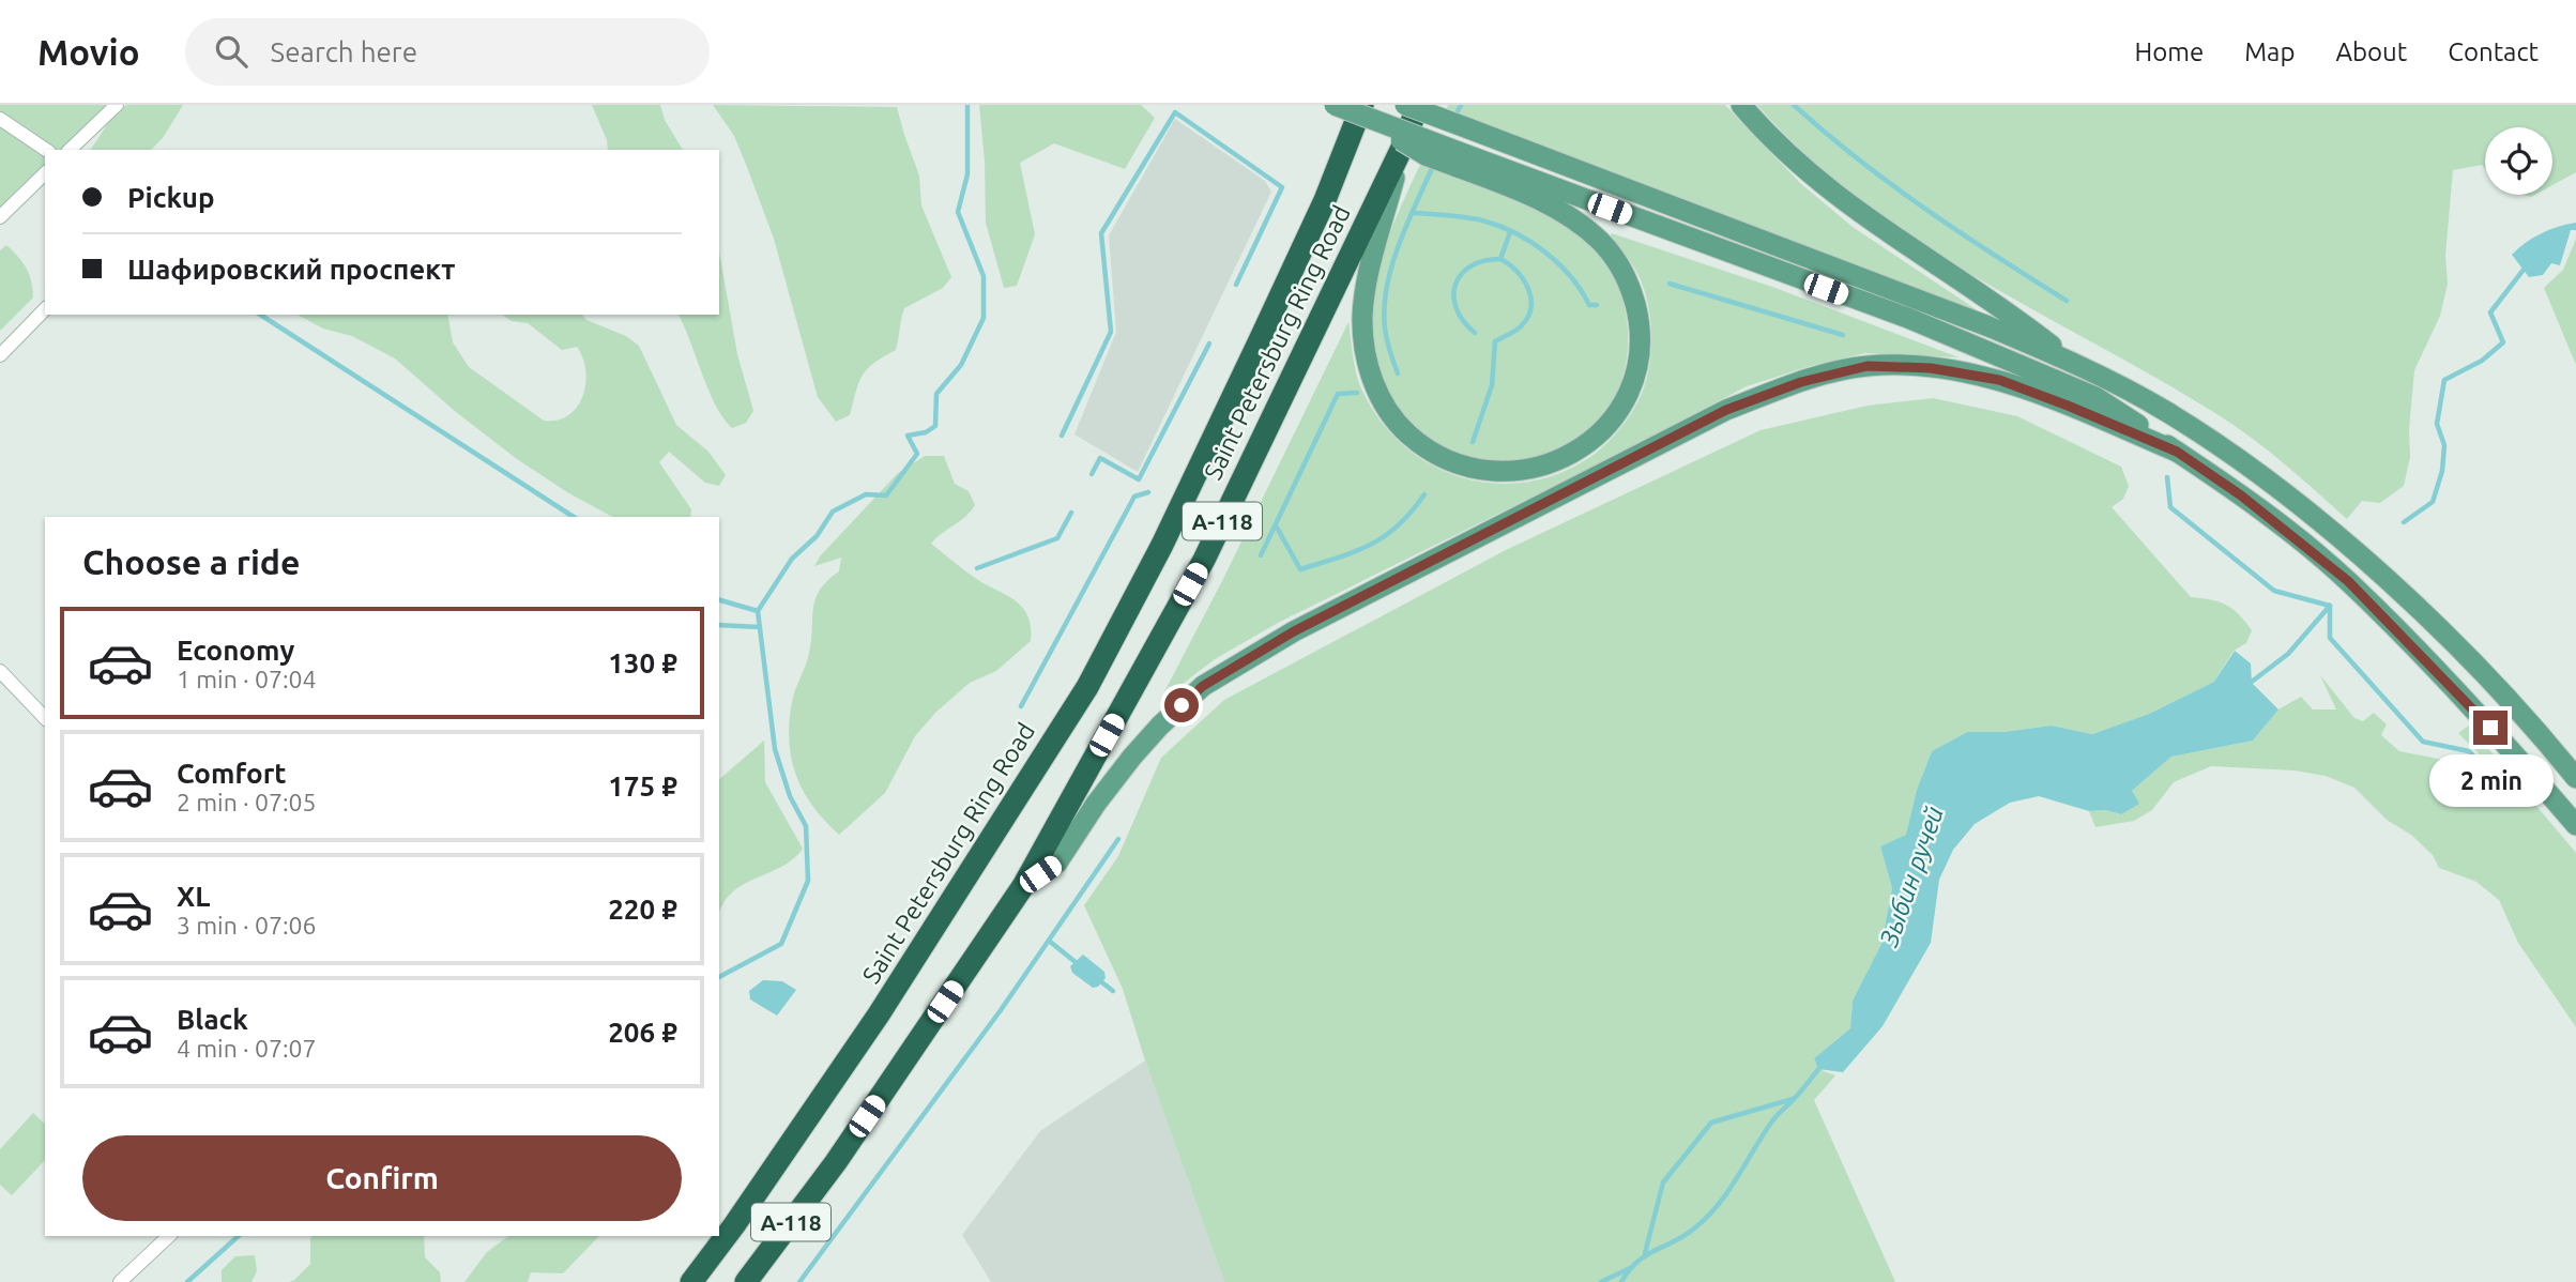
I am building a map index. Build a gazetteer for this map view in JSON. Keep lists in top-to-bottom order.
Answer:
{
  "streets": {
    "highway": ["Saint Petersburg Ring Road", "А-118"]
  },
  "water": ["Зыбин ручей"],
  "page": {
    "header": "Movio",
    "search": "Search here",
    "nav": [
      "Home",
      "Map",
      "About",
      "Contact"
    ],
    "banner": ["Pickup", "Шафировский проспект"],
    "heading": "Choose a ride",
    "list": [
      {
        "name": "Economy",
        "note": "1 min · 07:04",
        "value": "130 ₽"
      },
      {
        "name": "Comfort",
        "note": "2 min · 07:05",
        "value": "175 ₽"
      },
      {
        "name": "XL",
        "note": "3 min · 07:06",
        "value": "220 ₽"
      },
      {
        "name": "Black",
        "note": "4 min · 07:07",
        "value": "206 ₽"
      }
    ],
    "bubble": "2 min",
    "buttons": "Confirm"
  }
}
